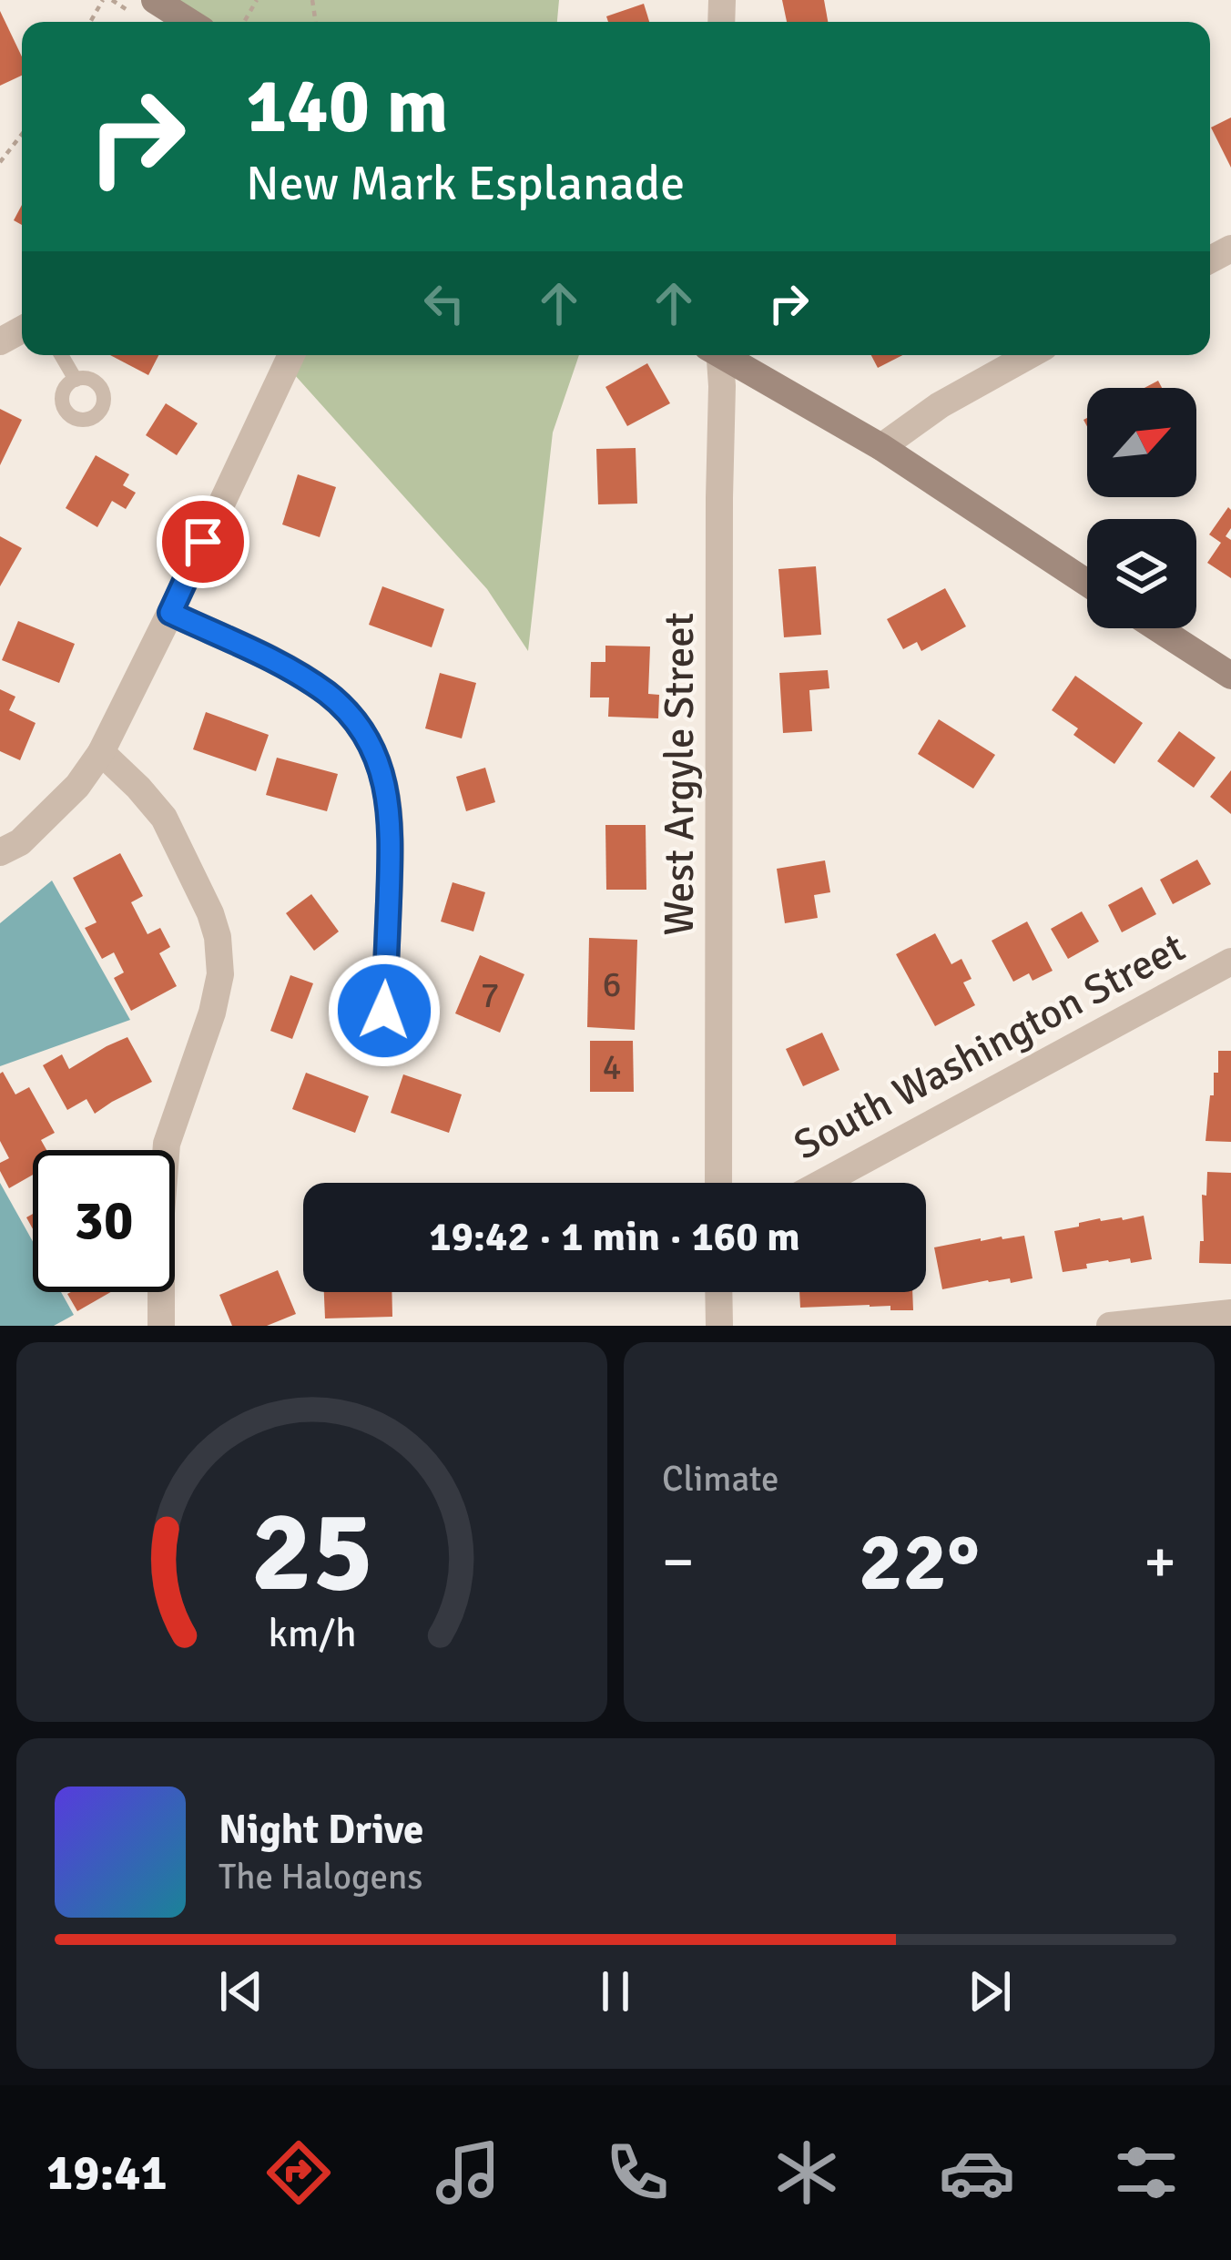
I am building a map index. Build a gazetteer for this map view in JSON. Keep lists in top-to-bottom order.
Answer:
{
  "streets": {
    "street": ["West Argyle Street", "South Washington Street"]
  },
  "house_numbers": ["6", "7", "4"],
  "north": "top right",
  "page": {
    "turn": ["140 m", "New Mark Esplanade"],
    "limit": "30",
    "trip": "19:42 · 1 min · 160 m",
    "tile": "Climate",
    "heat": ["−", "22°", "+"],
    "song": ["Night Drive", "The Halogens"],
    "tabs": "19:41",
    "gauge": ["25", "km/h"]
  }
}
